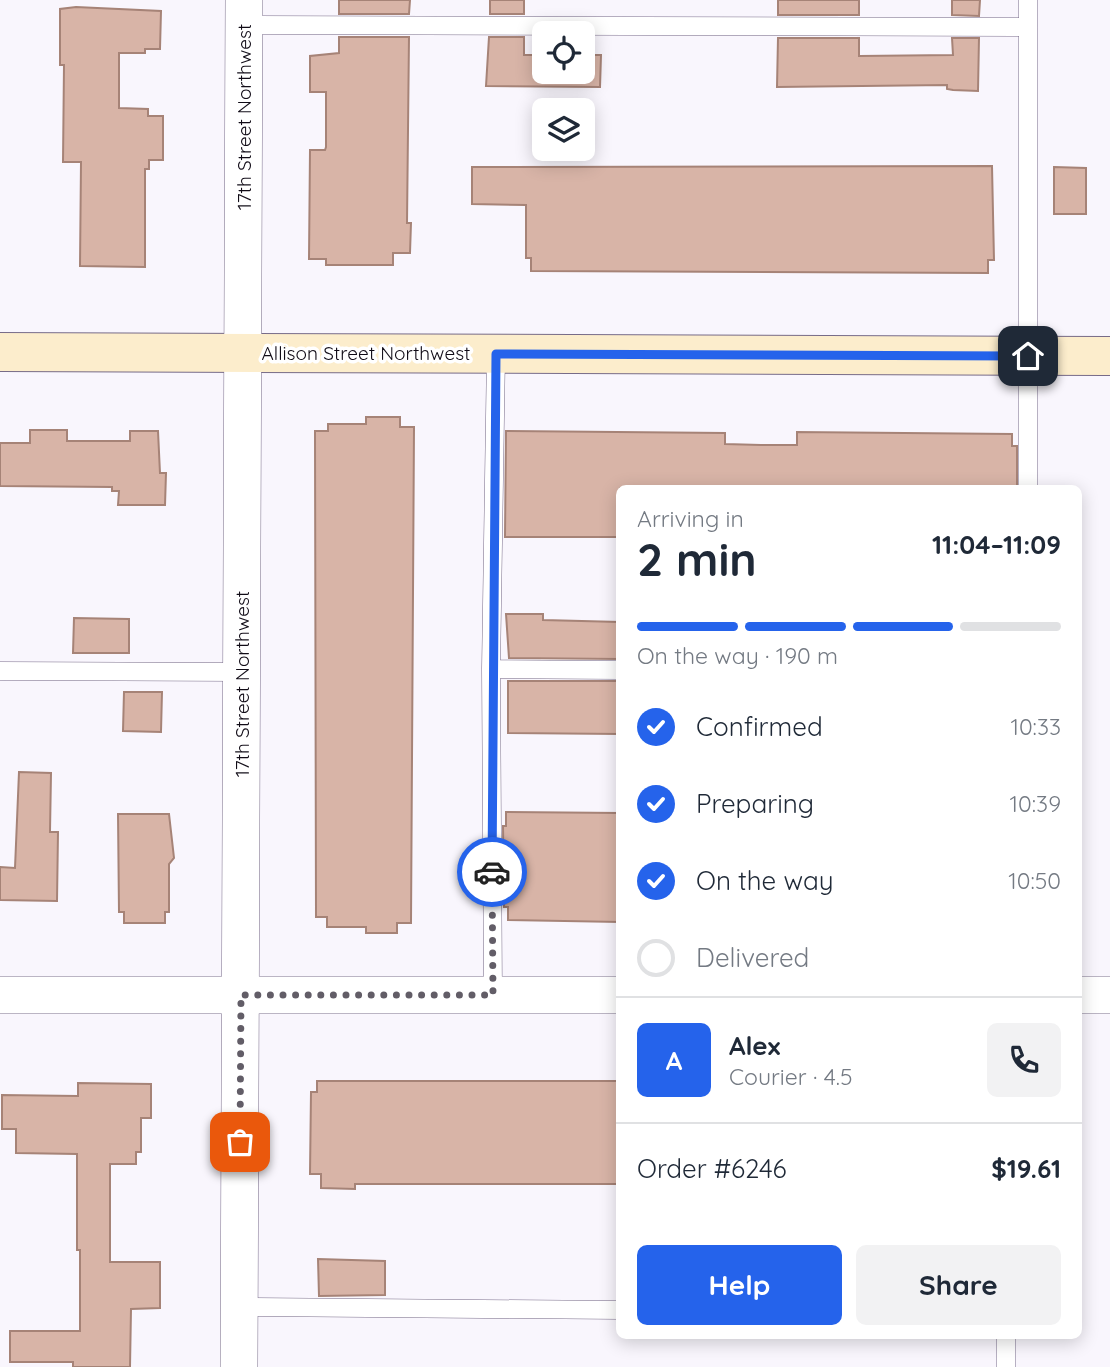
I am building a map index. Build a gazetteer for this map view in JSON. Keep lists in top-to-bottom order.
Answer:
{
  "streets": {
    "street": ["17th Street Northwest", "Allison Street Northwest"]
  },
  "crossings": [
    ["17th Street Northwest", "Allison Street Northwest"]
  ],
  "page": {
    "heading": ["2 min", "Arriving in", "11:04–11:09"],
    "panel": [
      "Alex",
      "Courier · 4.5",
      "Order #6246",
      "$19.61"
    ],
    "bar": "On the way · 190 m",
    "list": [
      ["Confirmed", "10:33"],
      ["Preparing", "10:39"],
      ["On the way", "10:50"],
      "Delivered"
    ],
    "round": "A",
    "buttons": ["Help", "Share"]
  }
}
